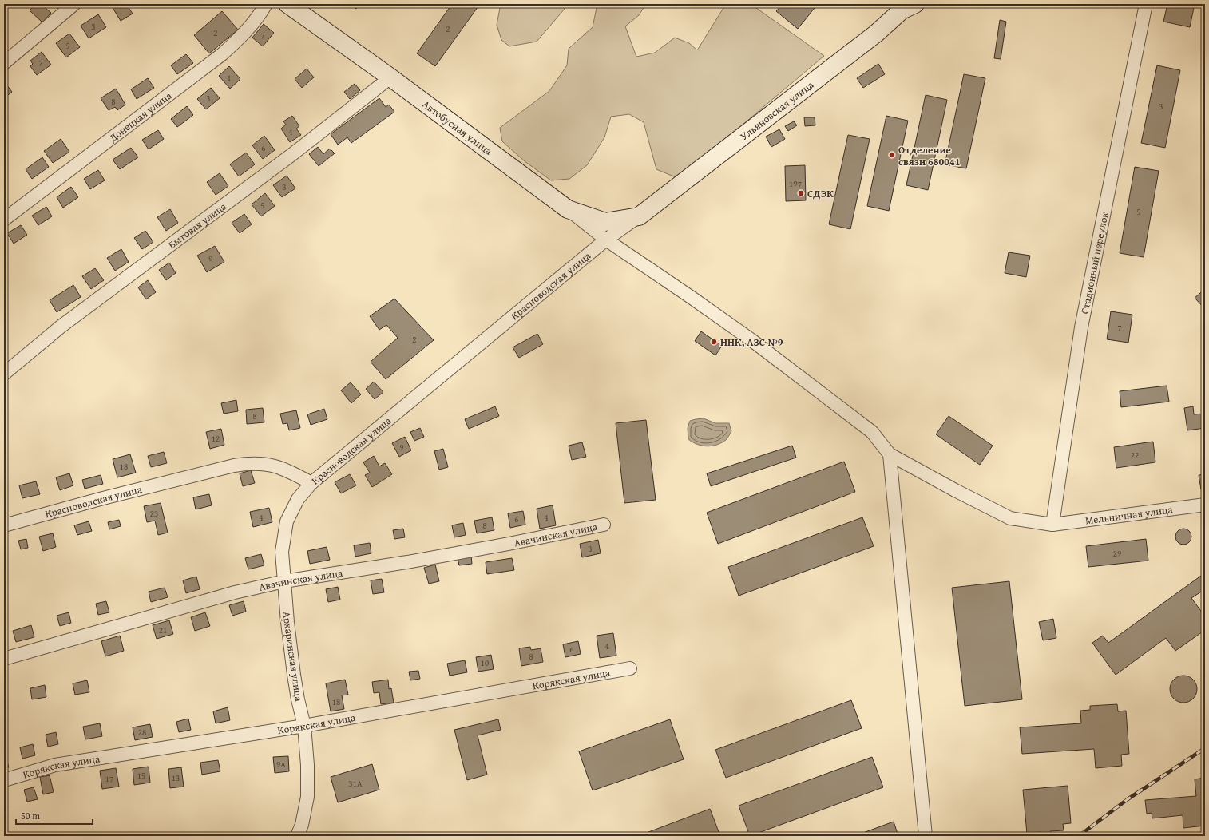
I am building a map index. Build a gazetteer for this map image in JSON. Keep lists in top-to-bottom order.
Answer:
{
  "streets": {
    "street": [
      "Ульяновская улица",
      "Донецкая улица",
      "Автобусная улица",
      "Бытовая улица",
      "Стадионный переулок",
      "Красноводская улица",
      "Мельничная улица",
      "Авачинская улица",
      "Архаринская улица",
      "Корякская улица"
    ]
  },
  "crossings": [
    ["Ульяновская улица", "Автобусная улица"],
    ["Ульяновская улица", "Красноводская улица"],
    ["Автобусная улица", "Бытовая улица"],
    ["Автобусная улица", "Красноводская улица"],
    ["Стадионный переулок", "Мельничная улица"],
    ["Красноводская улица", "Архаринская улица"],
    ["Авачинская улица", "Архаринская улица"],
    ["Архаринская улица", "Корякская улица"]
  ],
  "places": ["Отделение связи 680041", "СДЭК", "ННК, АЗС №9"],
  "house_numbers": [
    "3",
    "2",
    "2",
    "7",
    "5",
    "7",
    "1",
    "3",
    "8",
    "3",
    "4",
    "6",
    "197",
    "3",
    "5",
    "5",
    "9",
    "7",
    "2",
    "8",
    "12",
    "9",
    "22",
    "18",
    "23",
    "4",
    "4",
    "6",
    "8",
    "3",
    "29",
    "21",
    "4",
    "6",
    "8",
    "10",
    "18",
    "28",
    "9А",
    "15",
    "13",
    "17",
    "31А"
  ],
  "scale_bar": "50 m"
}
